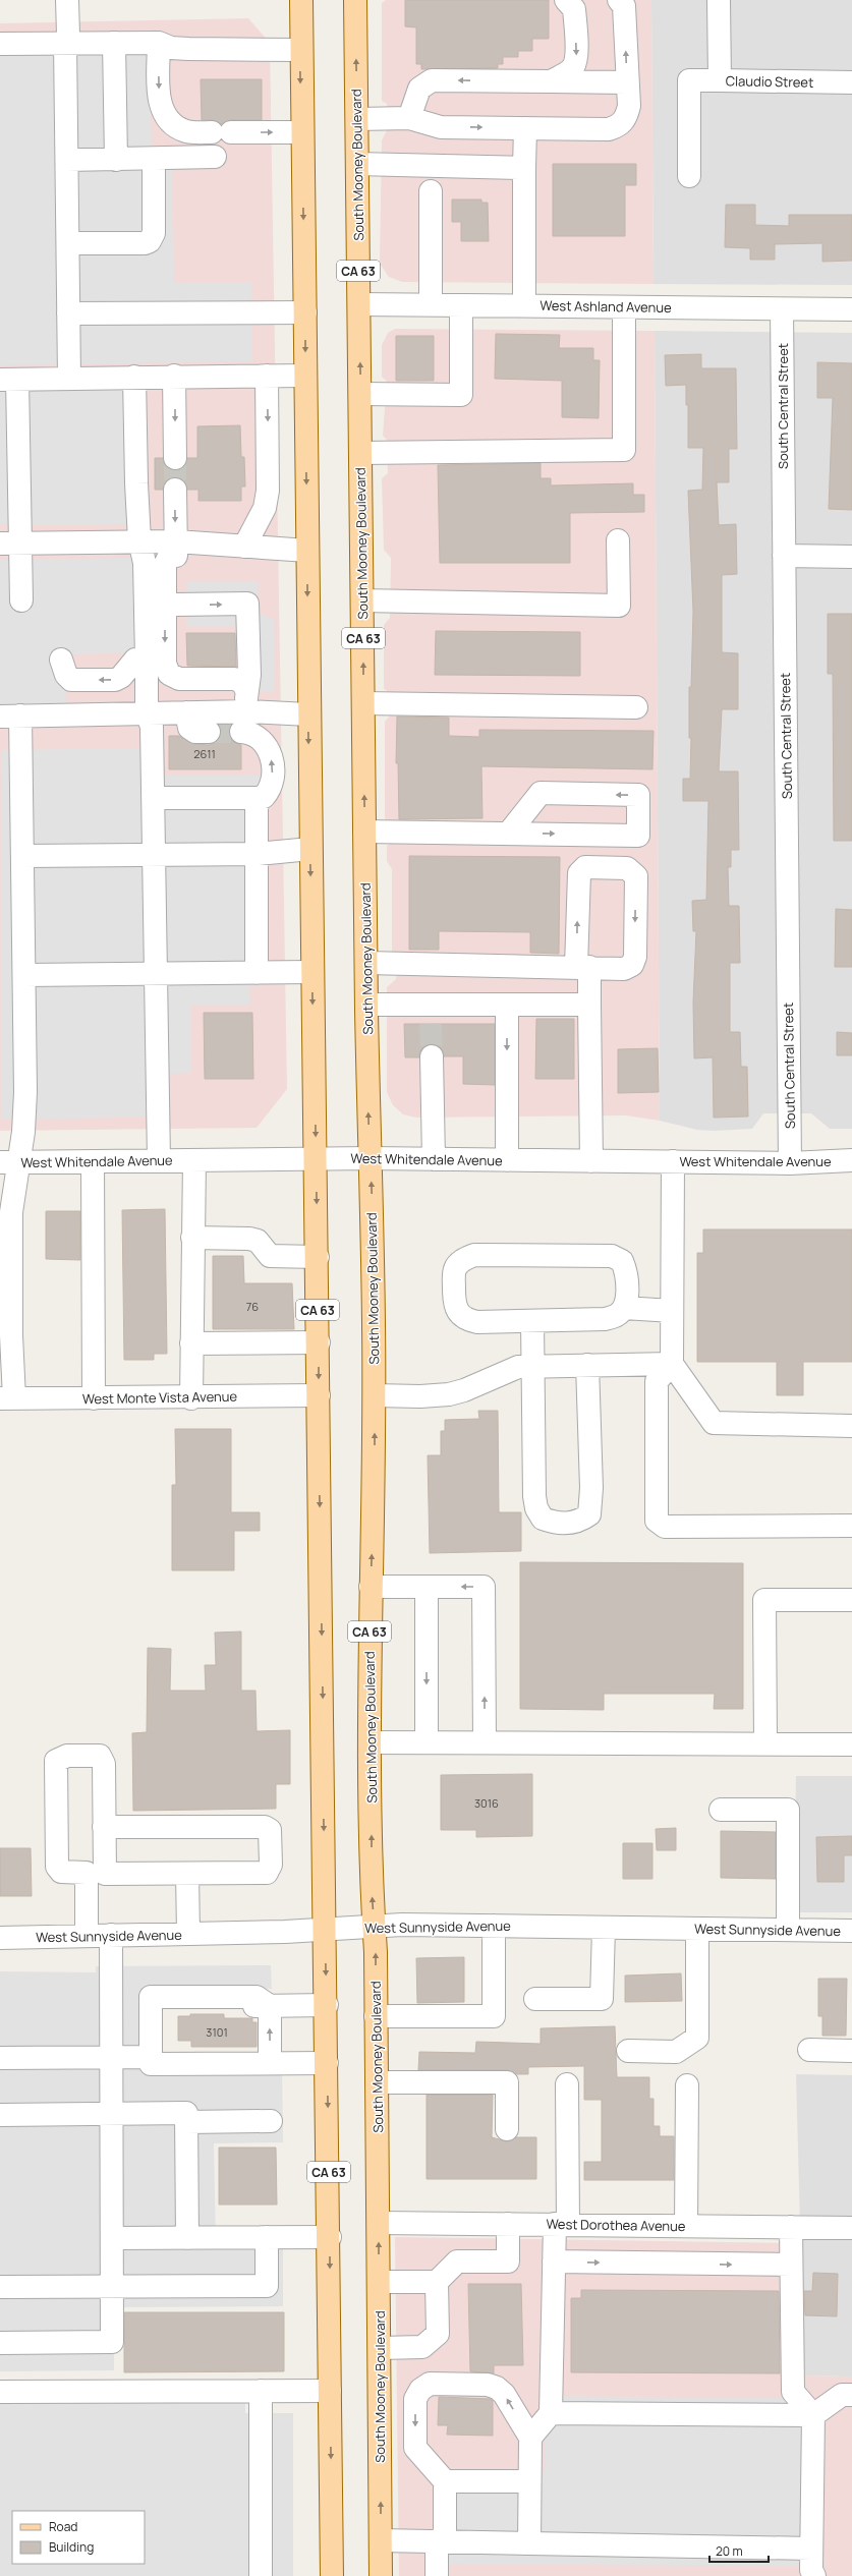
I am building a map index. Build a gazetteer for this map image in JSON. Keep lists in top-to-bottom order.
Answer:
{
  "streets": {
    "main road": ["South Mooney Boulevard", "CA 63"],
    "street": [
      "Claudio Street",
      "West Ashland Avenue",
      "South Central Street",
      "West Whitendale Avenue",
      "West Monte Vista Avenue",
      "West Sunnyside Avenue",
      "West Dorothea Avenue"
    ]
  },
  "crossings": [
    ["South Mooney Boulevard", "West Ashland Avenue"],
    ["South Mooney Boulevard", "West Whitendale Avenue"],
    ["South Mooney Boulevard", "West Sunnyside Avenue"],
    ["South Mooney Boulevard", "West Dorothea Avenue"],
    ["CA 63", "West Whitendale Avenue"],
    ["CA 63", "West Monte Vista Avenue"],
    ["CA 63", "West Sunnyside Avenue"],
    ["West Ashland Avenue", "South Central Street"],
    ["South Central Street", "West Whitendale Avenue"]
  ],
  "house_numbers": [
    "2611",
    "76",
    "3016",
    "3101"
  ],
  "legend": ["Road", "Building"],
  "scale_bar": "20 m"
}
